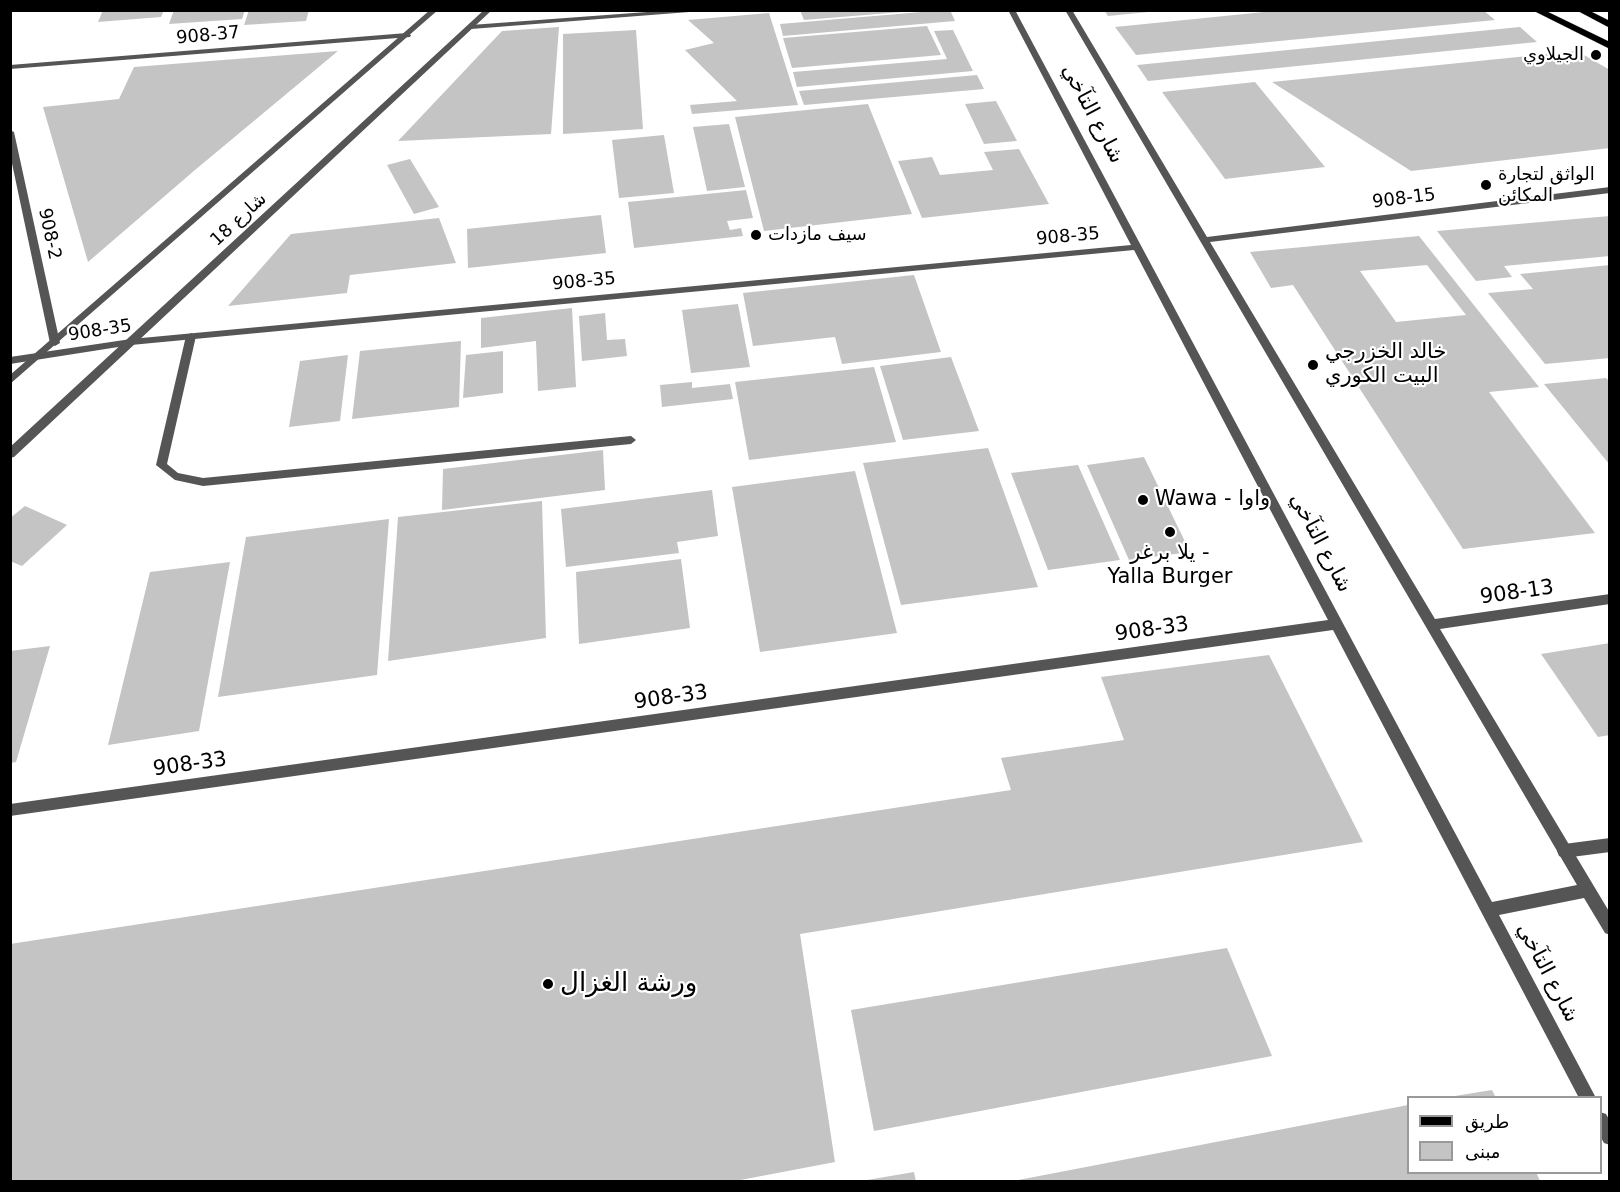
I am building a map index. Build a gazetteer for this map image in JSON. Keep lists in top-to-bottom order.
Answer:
{
  "streets": {
    "street": [
      "908-37",
      "شارع التآخي",
      "908-15",
      "شارع 18",
      "908-2",
      "908-35",
      "908-13",
      "908-33"
    ]
  },
  "crossings": [
    ["908-37", "شارع 18"],
    ["شارع التآخي", "908-15"],
    ["شارع التآخي", "908-35"],
    ["شارع التآخي", "908-13"],
    ["شارع التآخي", "908-33"],
    ["شارع 18", "908-2"],
    ["شارع 18", "908-35"]
  ],
  "places": [
    "الجيلاوي",
    "الواثق لتجارة المكائن",
    "سيف مازدات",
    "خالد الخزرجي البيت الكوري",
    "Wawa - واوا",
    "يلا برغر - Yalla Burger",
    "ورشة الغزال"
  ],
  "legend": ["طريق", "مبنى"]
}
